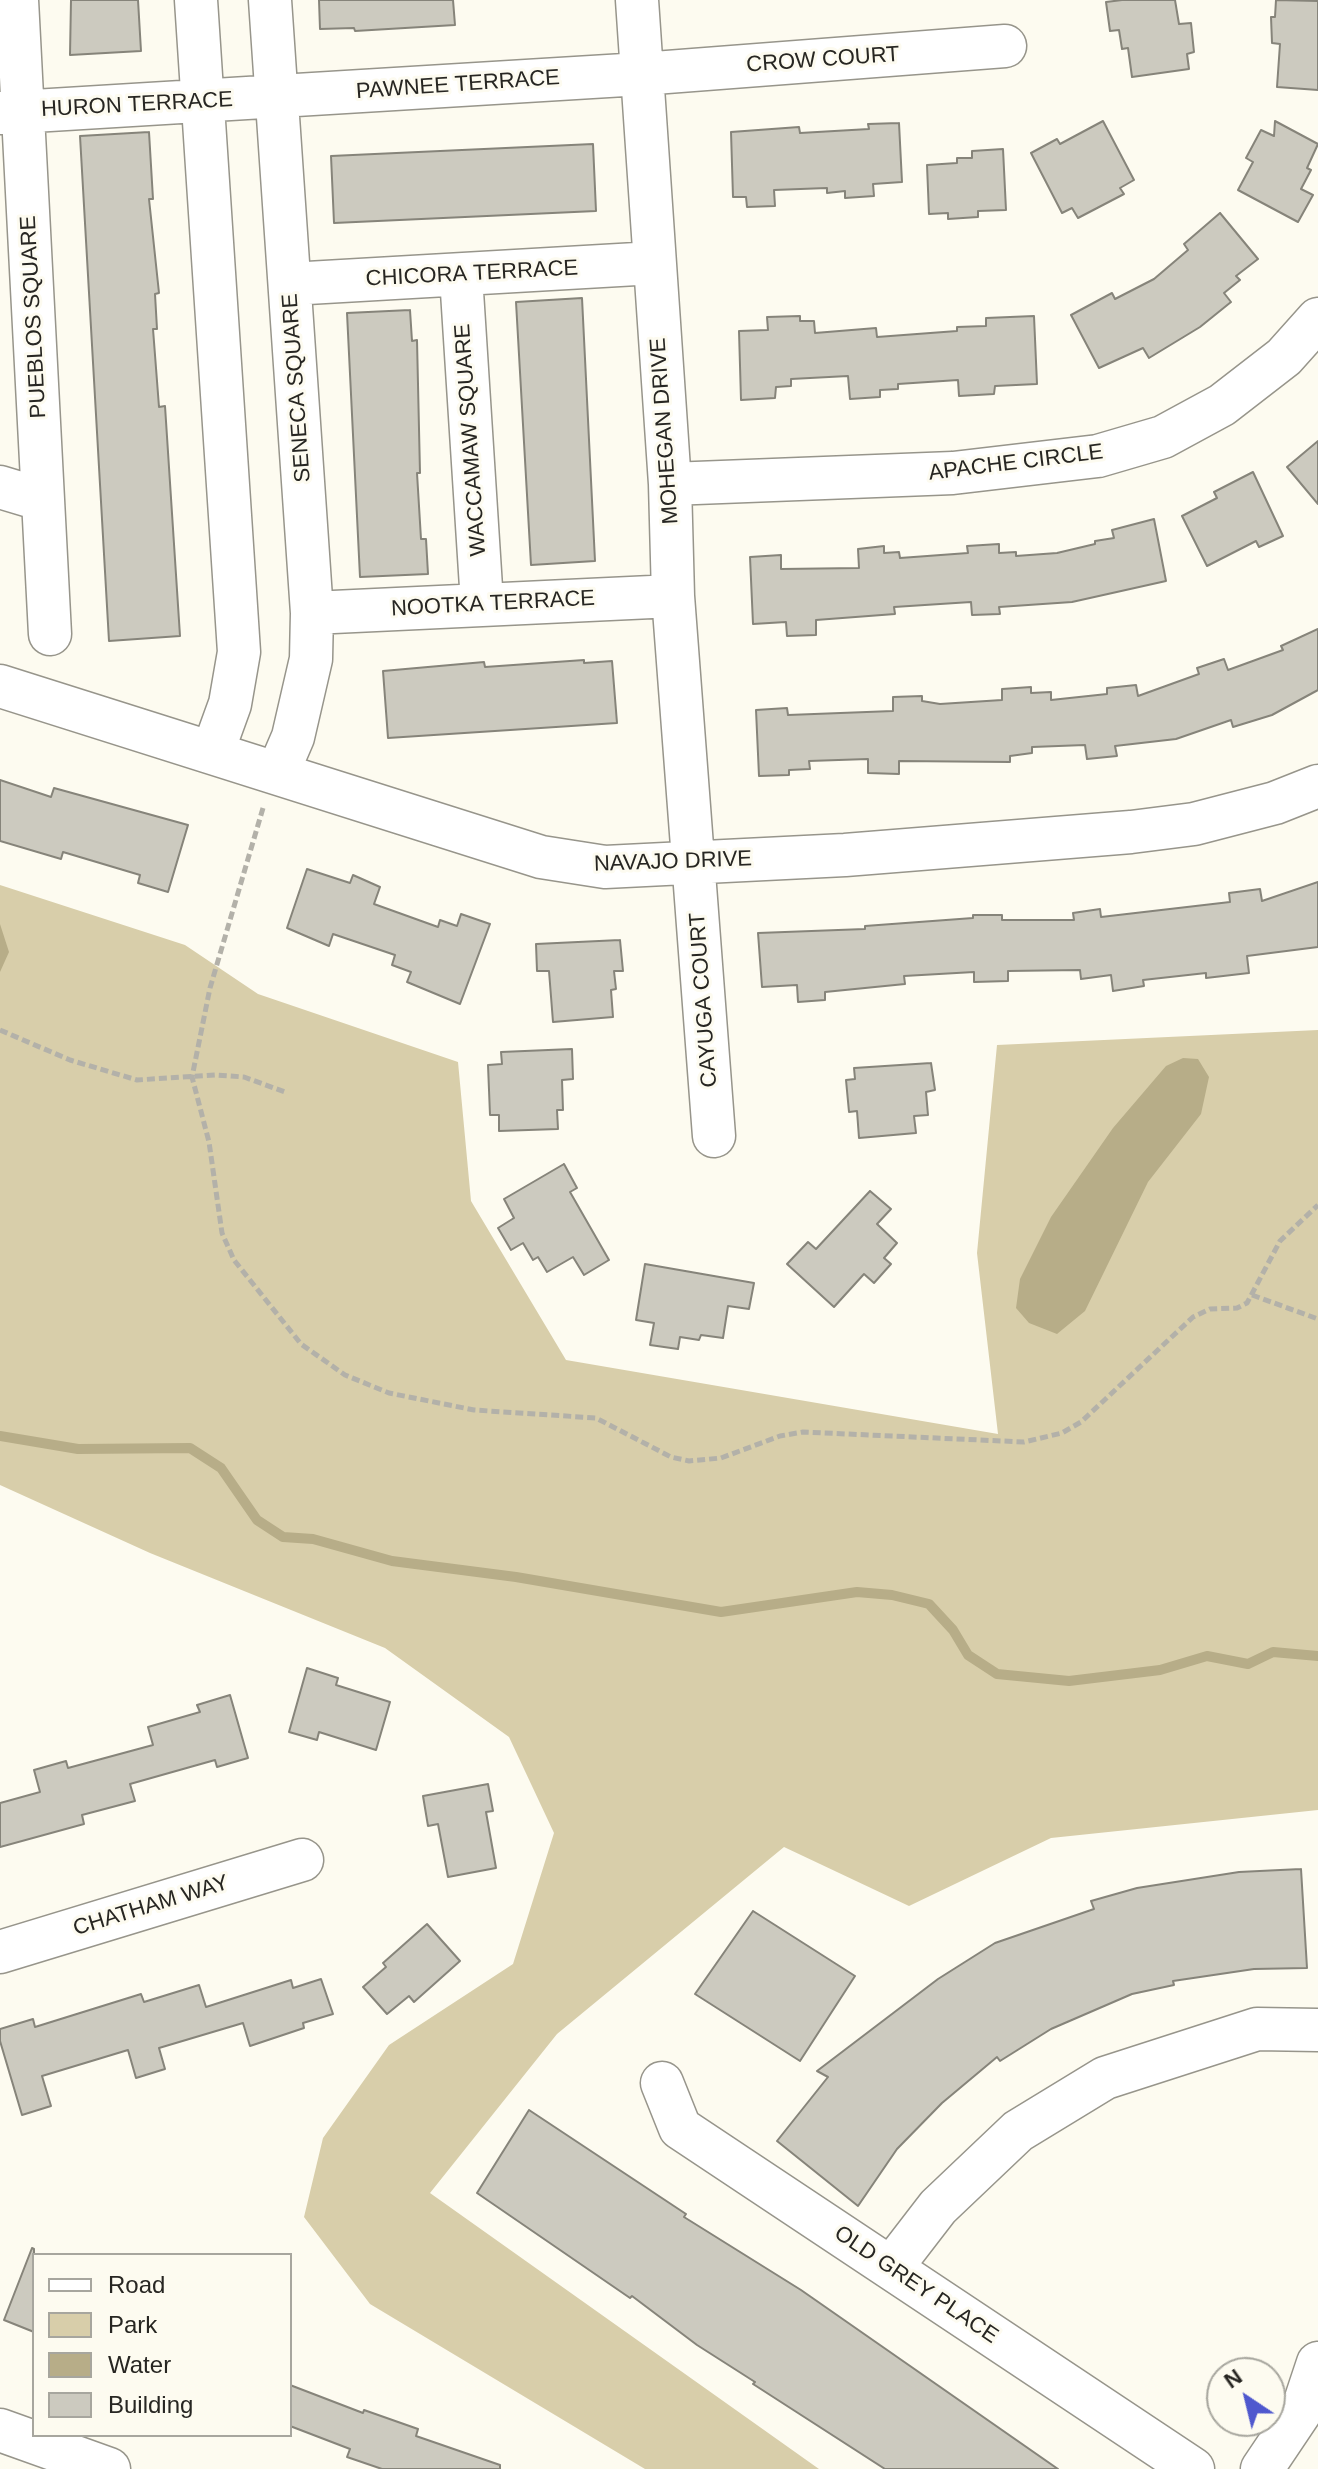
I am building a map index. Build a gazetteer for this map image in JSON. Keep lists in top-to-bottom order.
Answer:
{
  "streets": {
    "street": [
      "CROW COURT",
      "PAWNEE TERRACE",
      "HURON TERRACE",
      "CHICORA TERRACE",
      "PUEBLOS SQUARE",
      "SENECA SQUARE",
      "MOHEGAN DRIVE",
      "WACCAMAW SQUARE",
      "APACHE CIRCLE",
      "NOOTKA TERRACE",
      "NAVAJO DRIVE",
      "CAYUGA COURT",
      "CHATHAM WAY",
      "OLD GREY PLACE"
    ]
  },
  "crossings": [
    ["CROW COURT", "PAWNEE TERRACE"],
    ["CROW COURT", "MOHEGAN DRIVE"],
    ["PAWNEE TERRACE", "HURON TERRACE"],
    ["PAWNEE TERRACE", "SENECA SQUARE"],
    ["PAWNEE TERRACE", "MOHEGAN DRIVE"],
    ["HURON TERRACE", "PUEBLOS SQUARE"],
    ["HURON TERRACE", "SENECA SQUARE"],
    ["CHICORA TERRACE", "SENECA SQUARE"],
    ["CHICORA TERRACE", "MOHEGAN DRIVE"],
    ["CHICORA TERRACE", "WACCAMAW SQUARE"],
    ["SENECA SQUARE", "NOOTKA TERRACE"],
    ["SENECA SQUARE", "NAVAJO DRIVE"],
    ["MOHEGAN DRIVE", "APACHE CIRCLE"],
    ["MOHEGAN DRIVE", "NOOTKA TERRACE"],
    ["MOHEGAN DRIVE", "NAVAJO DRIVE"],
    ["MOHEGAN DRIVE", "CAYUGA COURT"],
    ["WACCAMAW SQUARE", "NOOTKA TERRACE"],
    ["NAVAJO DRIVE", "CAYUGA COURT"]
  ],
  "legend": [
    "Road",
    "Park",
    "Water",
    "Building"
  ],
  "north": "top left"
}
